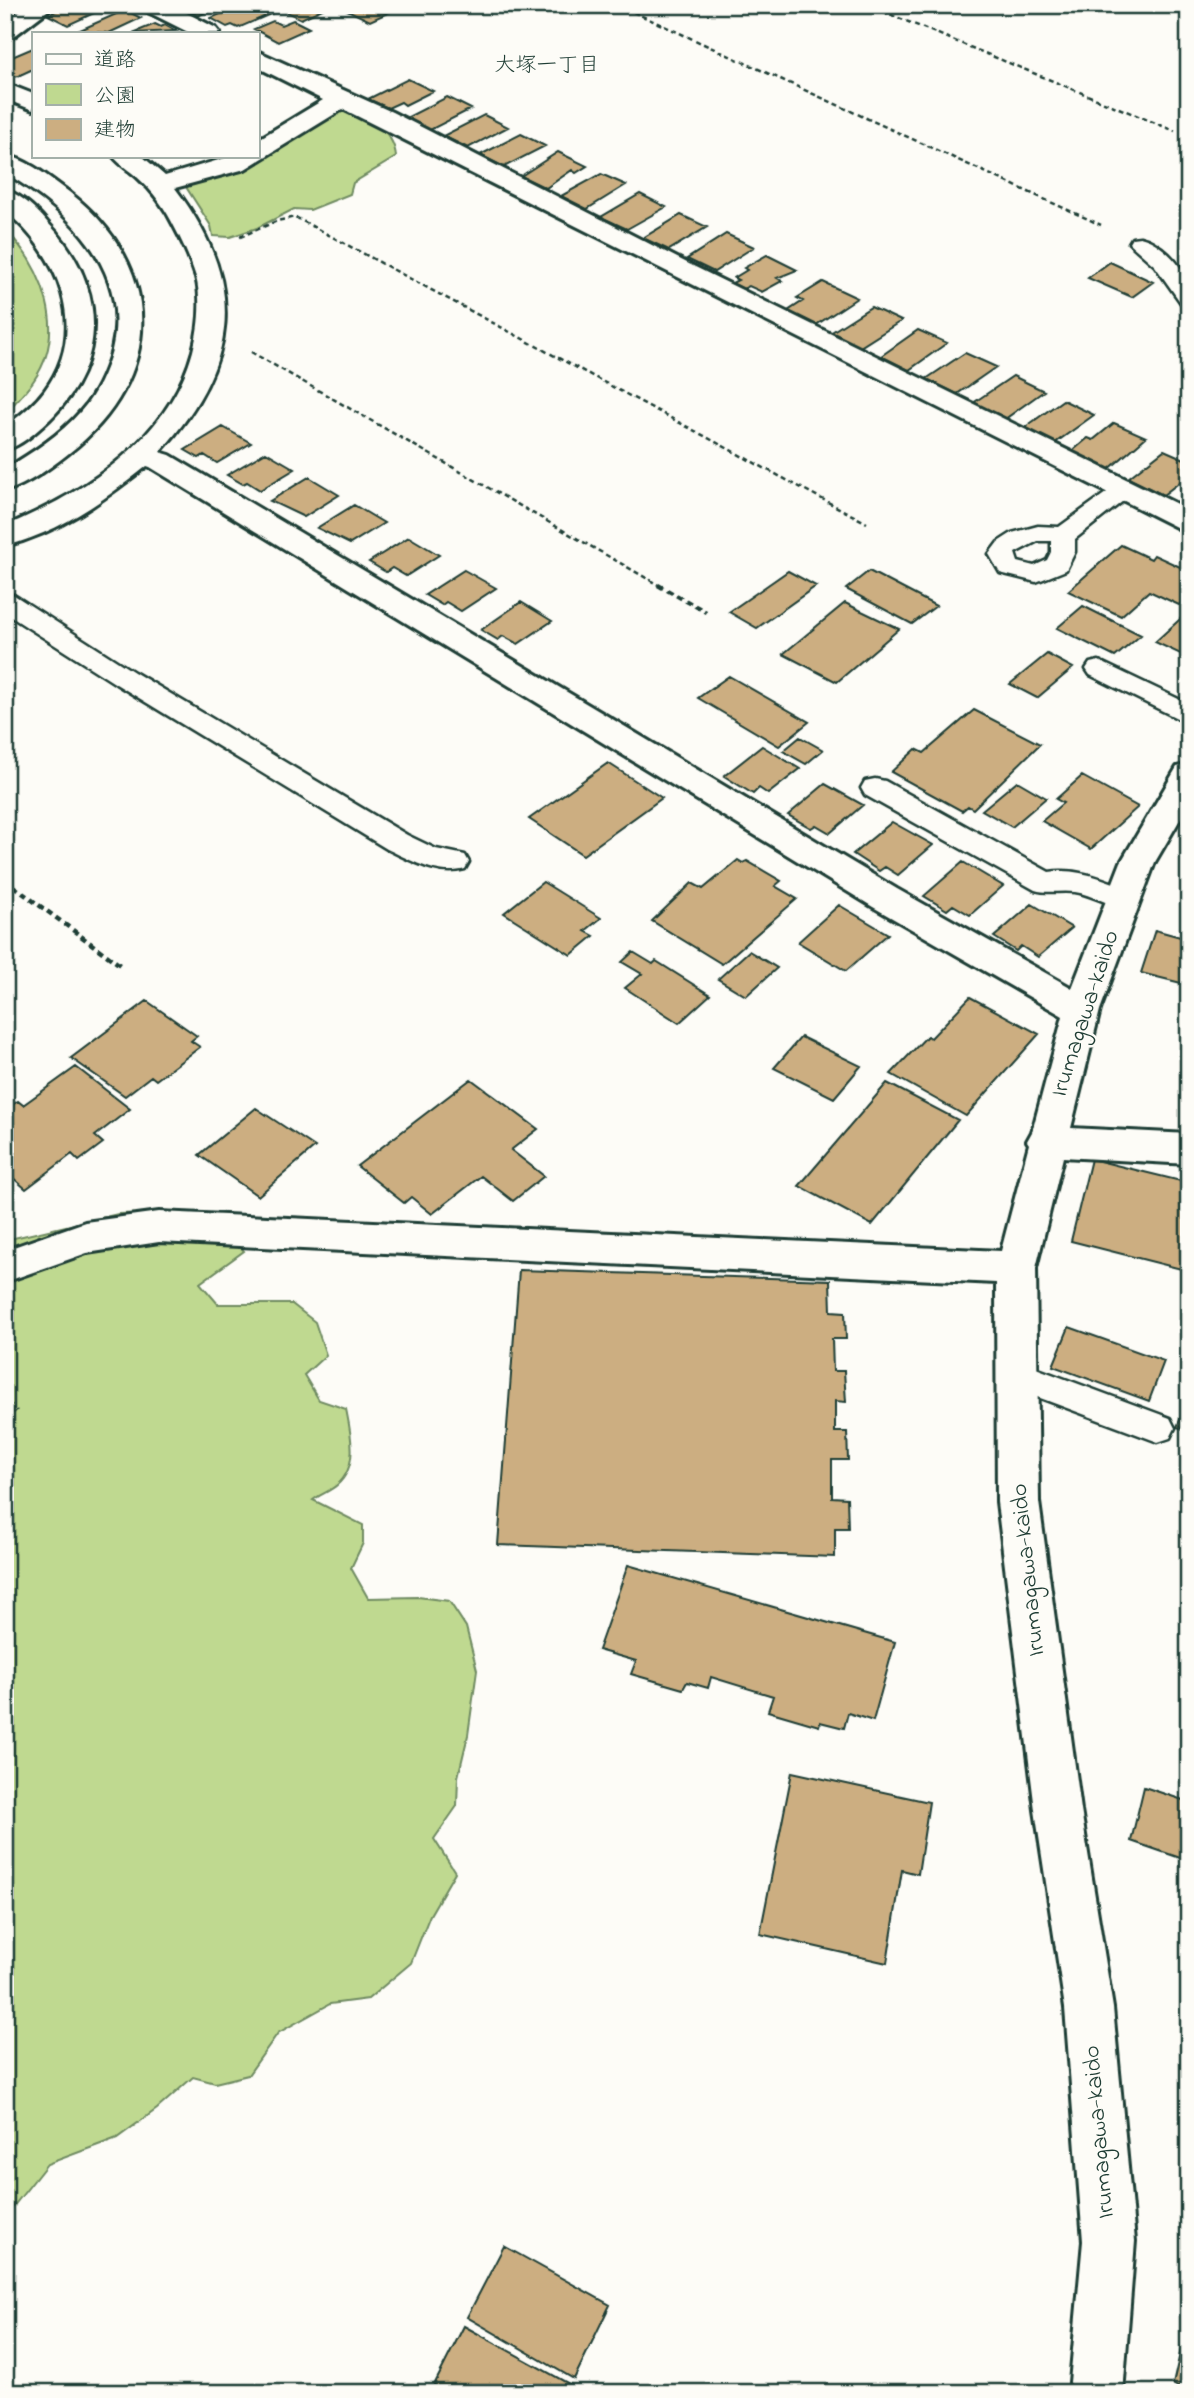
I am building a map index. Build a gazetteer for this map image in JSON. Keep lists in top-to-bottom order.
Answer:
{
  "streets": {
    "main road": ["Irumagawa-kaido"]
  },
  "districts": ["大塚一丁目"],
  "legend": ["道路", "公園", "建物"]
}
